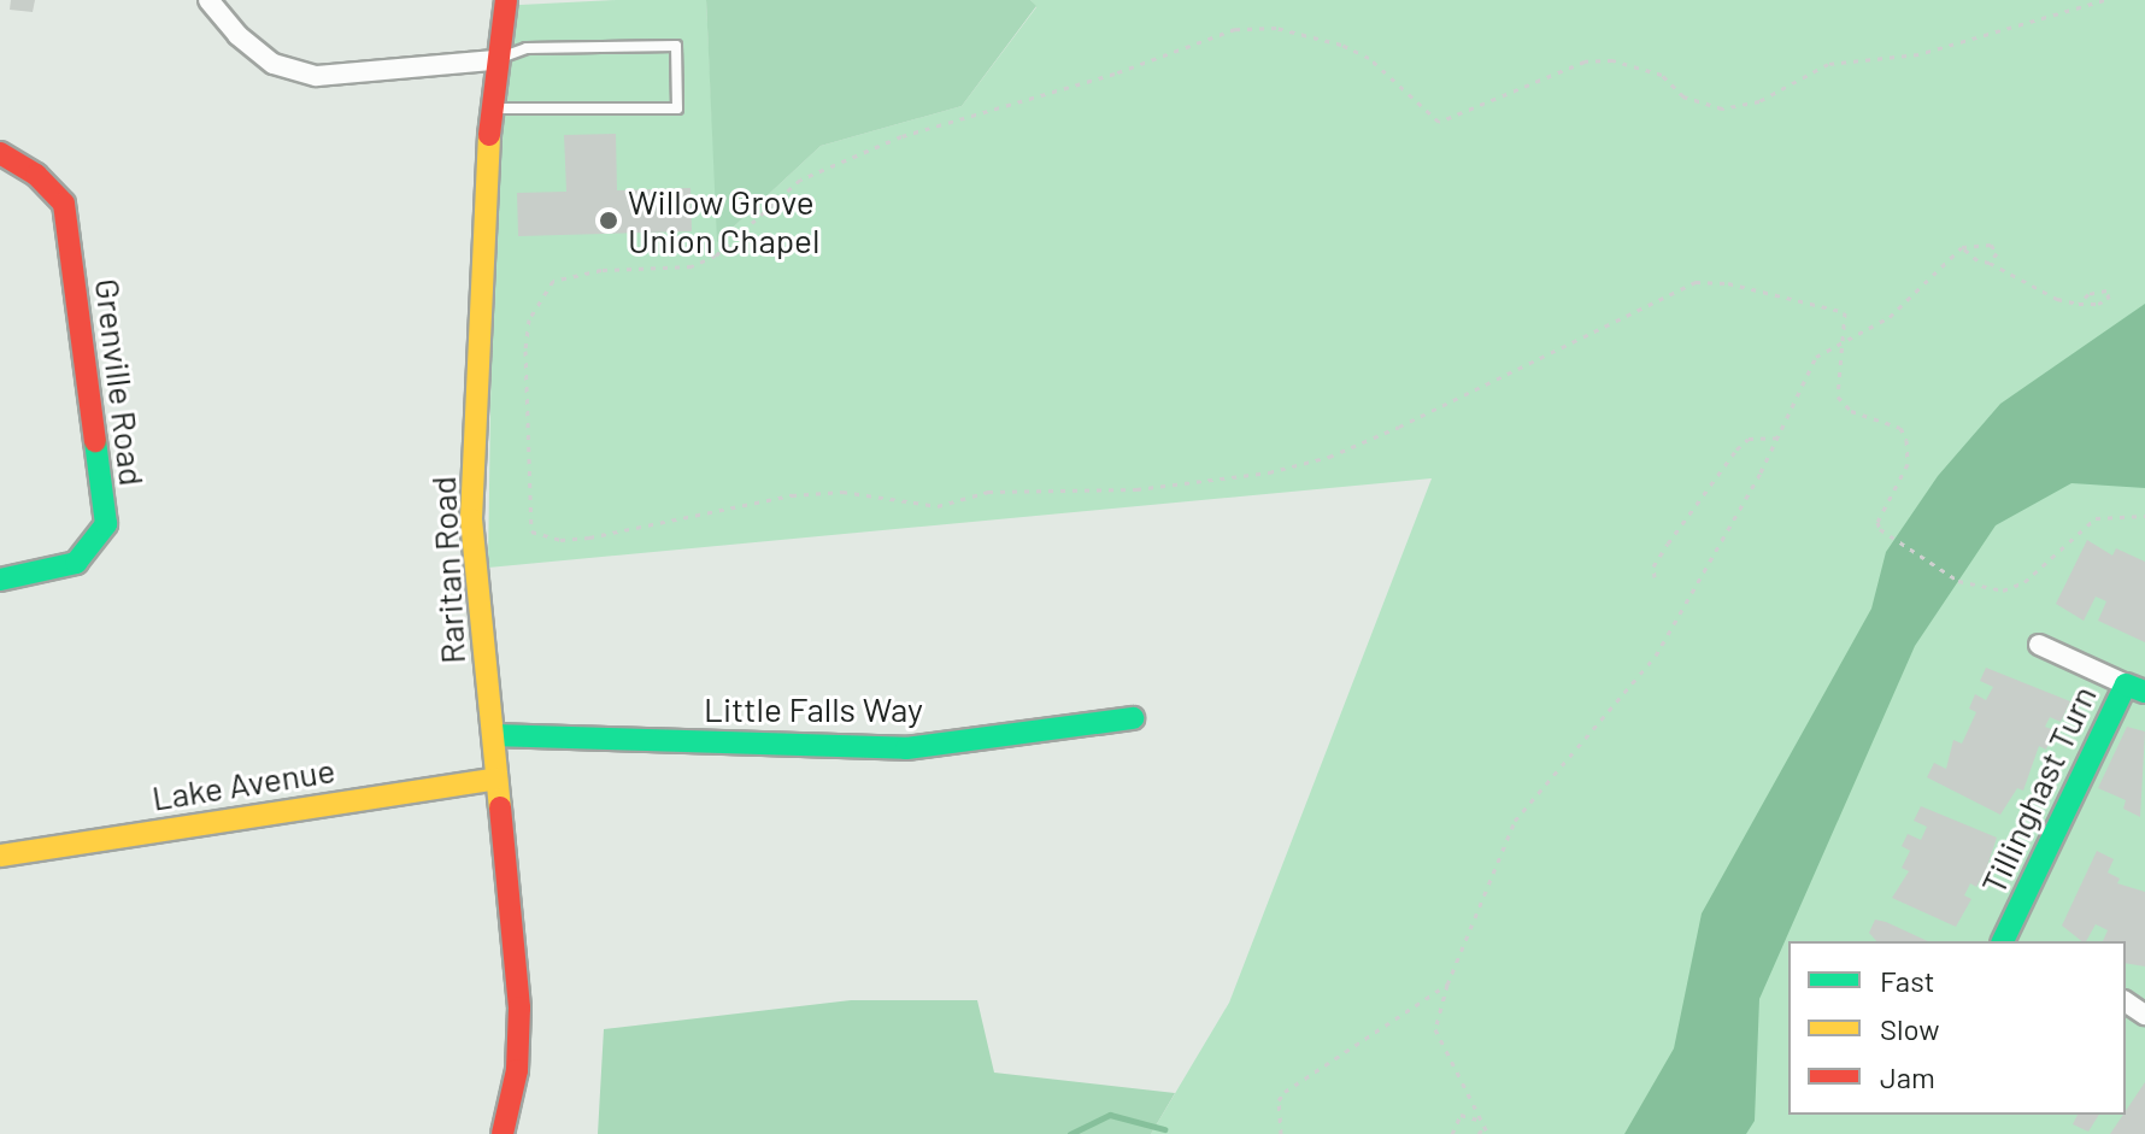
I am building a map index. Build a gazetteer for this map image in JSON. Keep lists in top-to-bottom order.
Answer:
{
  "streets": {
    "street": [
      "Grenville Road",
      "Raritan Road",
      "Little Falls Way",
      "Lake Avenue",
      "Tillinghast Turn"
    ]
  },
  "crossings": [
    ["Raritan Road", "Little Falls Way"],
    ["Raritan Road", "Lake Avenue"]
  ],
  "places": ["Willow Grove Union Chapel"],
  "legend": ["Fast", "Slow", "Jam"]
}
